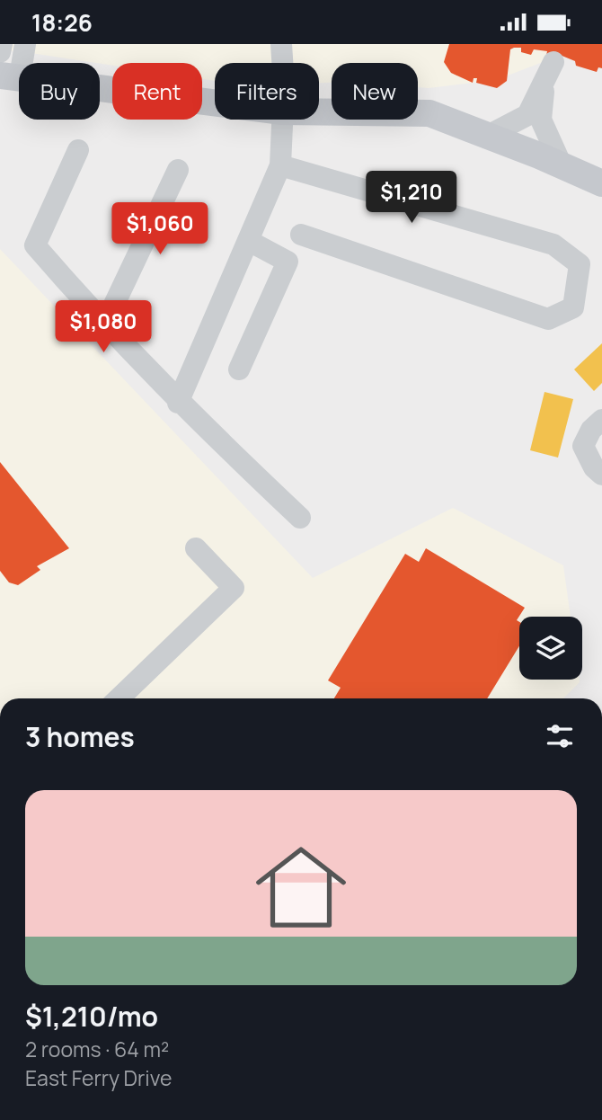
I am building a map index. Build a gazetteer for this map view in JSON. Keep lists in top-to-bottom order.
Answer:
{
  "page": {
    "status": "18:26",
    "chip": [
      "Buy",
      "Rent",
      "Filters",
      "New"
    ],
    "price": ["$1,210", "$1,060", "$1,080"],
    "heading": "3 homes",
    "list": [
      {
        "name": "$1,210/mo",
        "note": "2 rooms · 64 m² · East Ferry Drive"
      }
    ]
  }
}
